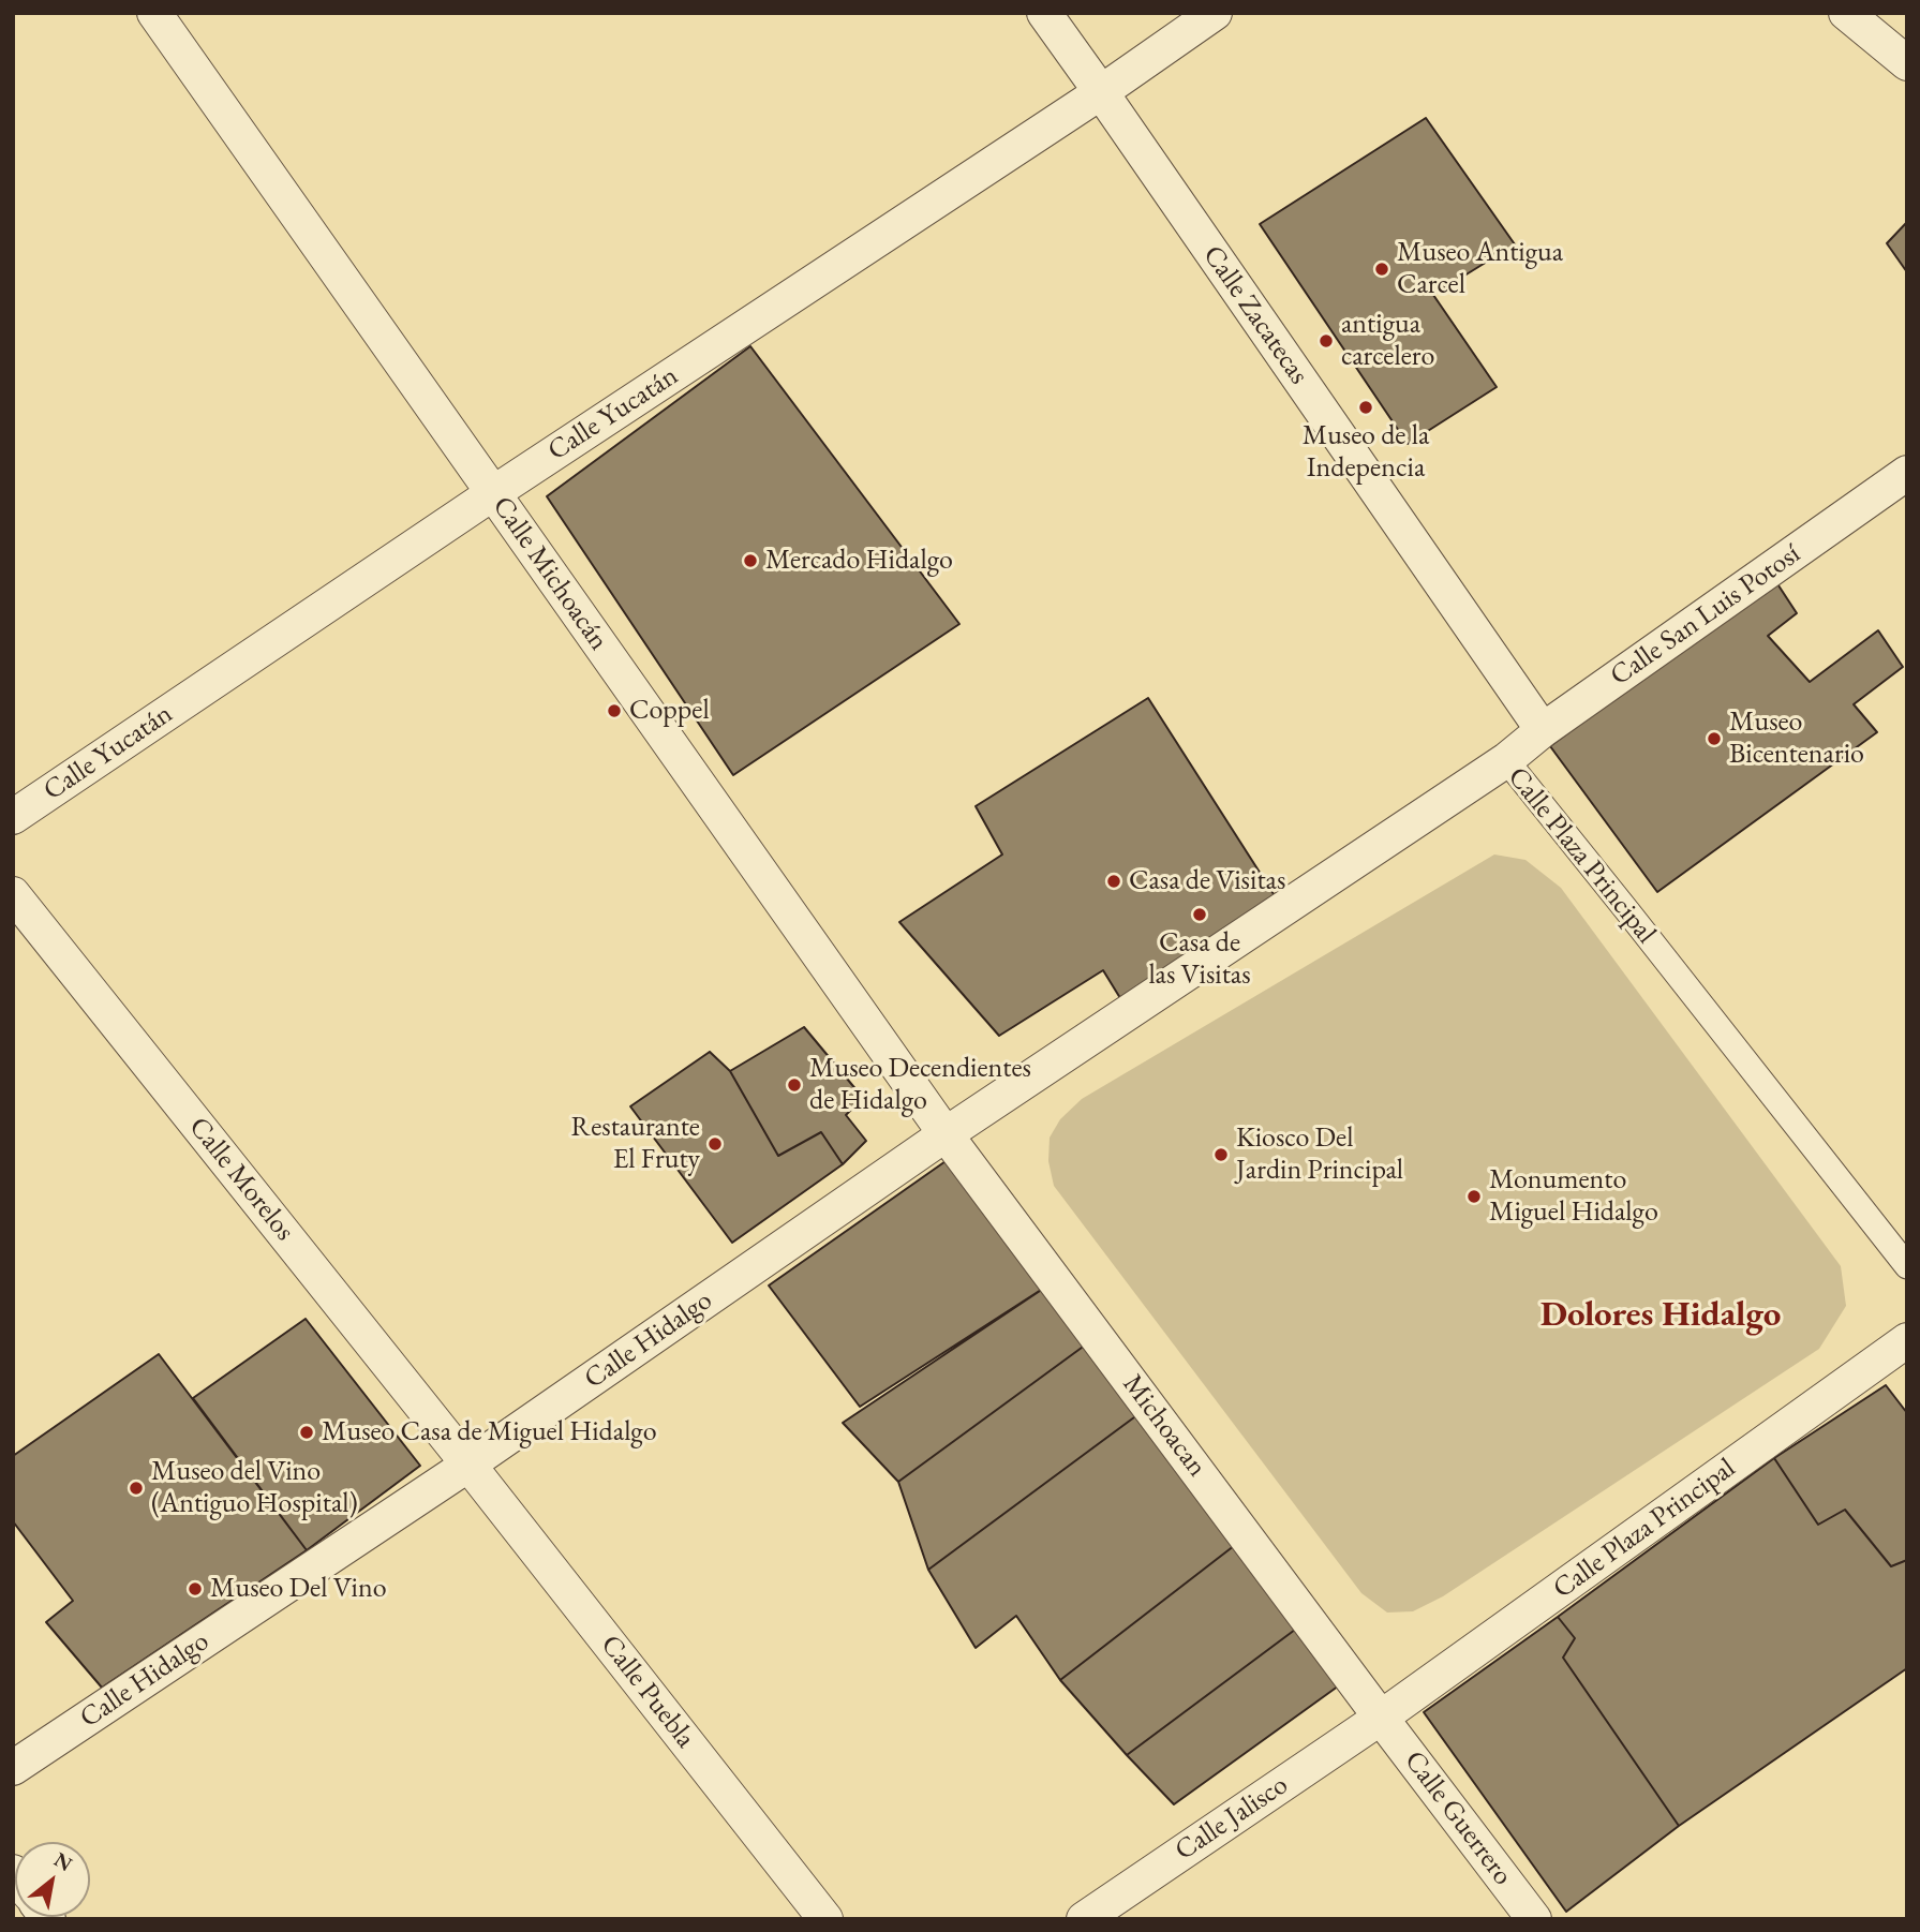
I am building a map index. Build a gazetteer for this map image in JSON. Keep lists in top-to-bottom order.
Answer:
{
  "streets": {
    "street": [
      "Calle Zacatecas",
      "Calle Yucatán",
      "Calle Michoacán",
      "Calle San Luis Potosí",
      "Calle Plaza Principal",
      "Calle Morelos",
      "Calle Hidalgo",
      "Michoacan",
      "Calle Puebla",
      "Calle Jalisco",
      "Calle Guerrero"
    ]
  },
  "crossings": [
    ["Calle Zacatecas", "Calle Yucatán"],
    ["Calle Zacatecas", "Calle San Luis Potosí"],
    ["Calle Yucatán", "Calle Michoacán"],
    ["Calle Michoacán", "Calle Plaza Principal"],
    ["Calle Michoacán", "Calle Hidalgo"],
    ["Calle Michoacán", "Michoacan"],
    ["Calle San Luis Potosí", "Calle Plaza Principal"],
    ["Calle Plaza Principal", "Calle Hidalgo"],
    ["Calle Plaza Principal", "Michoacan"],
    ["Calle Plaza Principal", "Calle Jalisco"],
    ["Calle Plaza Principal", "Calle Guerrero"],
    ["Calle Morelos", "Calle Hidalgo"],
    ["Calle Morelos", "Calle Puebla"],
    ["Calle Hidalgo", "Michoacan"],
    ["Calle Hidalgo", "Calle Puebla"],
    ["Michoacan", "Calle Jalisco"],
    ["Michoacan", "Calle Guerrero"],
    ["Calle Jalisco", "Calle Guerrero"]
  ],
  "districts": ["Dolores Hidalgo"],
  "places": [
    "Museo Antigua Carcel",
    "antigua carcelero",
    "Museo de la Indepencia",
    "Mercado Hidalgo",
    "Coppel",
    "Museo Bicentenario",
    "Casa de Visitas",
    "Casa de las Visitas",
    "Museo Decendientes de Hidalgo",
    "Restaurante El Fruty",
    "Kiosco Del Jardin Principal",
    "Monumento Miguel Hidalgo",
    "Museo Casa de Miguel Hidalgo",
    "Museo del Vino (Antiguo Hospital)",
    "Museo Del Vino"
  ],
  "north": "top right"
}
